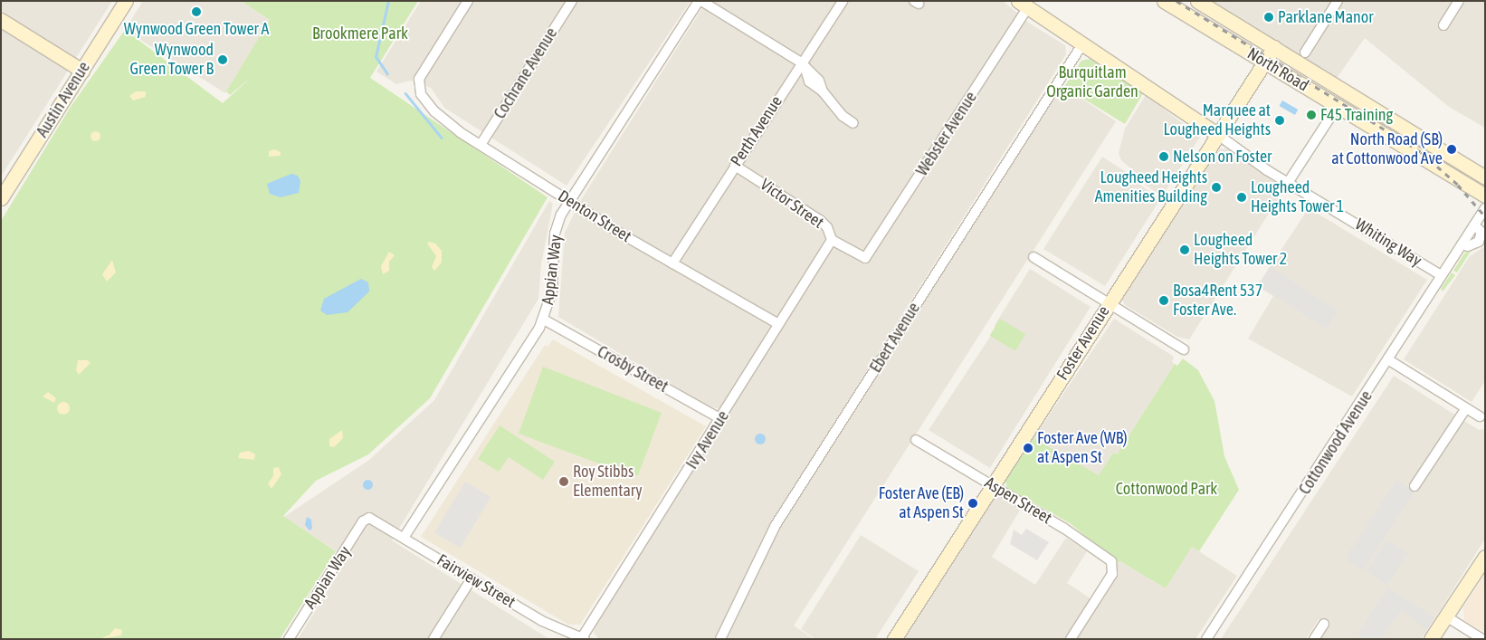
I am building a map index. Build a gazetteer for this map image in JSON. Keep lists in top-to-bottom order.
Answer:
{
  "streets": {
    "street": [
      "North Road",
      "Cochrane Avenue",
      "Austin Avenue",
      "Perth Avenue",
      "Webster Avenue",
      "Victor Street",
      "Denton Street",
      "Whiting Way",
      "Appian Way",
      "Ebert Avenue",
      "Foster Avenue",
      "Crosby Street",
      "Ivy Avenue",
      "Cottonwood Avenue",
      "Aspen Street",
      "Fairview Street"
    ]
  },
  "crossings": [
    ["North Road", "Foster Avenue"],
    ["Cochrane Avenue", "Denton Street"],
    ["Perth Avenue", "Victor Street"],
    ["Perth Avenue", "Denton Street"],
    ["Webster Avenue", "Victor Street"],
    ["Webster Avenue", "Whiting Way"],
    ["Victor Street", "Ivy Avenue"],
    ["Denton Street", "Appian Way"],
    ["Denton Street", "Ivy Avenue"],
    ["Whiting Way", "Ebert Avenue"],
    ["Whiting Way", "Foster Avenue"],
    ["Whiting Way", "Cottonwood Avenue"],
    ["Appian Way", "Crosby Street"],
    ["Appian Way", "Fairview Street"],
    ["Foster Avenue", "Aspen Street"],
    ["Crosby Street", "Ivy Avenue"],
    ["Ivy Avenue", "Fairview Street"]
  ],
  "parks": ["Brookmere Park", "Burquitlam Organic Garden", "Cottonwood Park"],
  "places": [
    "Wynwood Green Tower A",
    "Parklane Manor",
    "Wynwood Green Tower B",
    "F45 Training",
    "Marquee at Lougheed Heights",
    "North Road (SB) at Cottonwood Ave",
    "Nelson on Foster",
    "Lougheed Heights Amenities Building",
    "Lougheed Heights Tower 1",
    "Lougheed Heights Tower 2",
    "Bosa4Rent 537 Foster Ave.",
    "Foster Ave (WB) at Aspen St",
    "Roy Stibbs Elementary",
    "Foster Ave (EB) at Aspen St"
  ]
}
